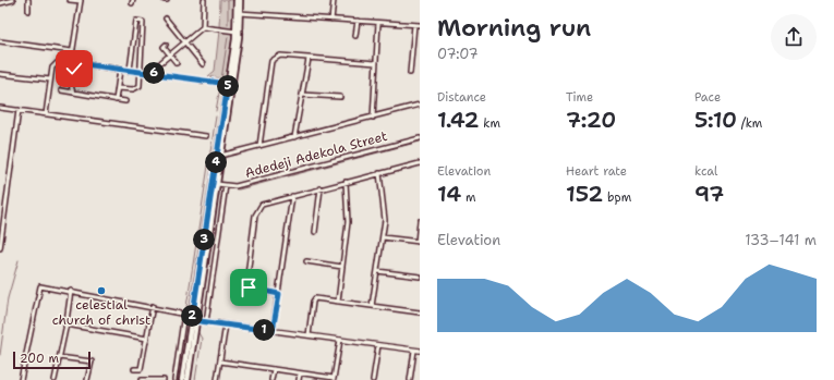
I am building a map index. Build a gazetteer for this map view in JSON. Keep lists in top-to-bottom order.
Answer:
{
  "streets": {
    "street": ["Adedeji Adekola Street"]
  },
  "places": ["celestial church of christ"],
  "scale_bar": "200 m",
  "page": {
    "heading": ["Morning run", "07:07"],
    "pins": [
      "6",
      "5",
      "4",
      "3",
      "2",
      "1"
    ],
    "stats": [
      ["Distance", "1.42 km"],
      ["Time", "7:20"],
      ["Pace", "5:10 /km"],
      ["Elevation", "14 m"],
      ["Heart rate", "152 bpm"],
      ["kcal", "97"]
    ],
    "chart": ["Elevation", "133–141 m"],
    "scale": "200 m"
  }
}
